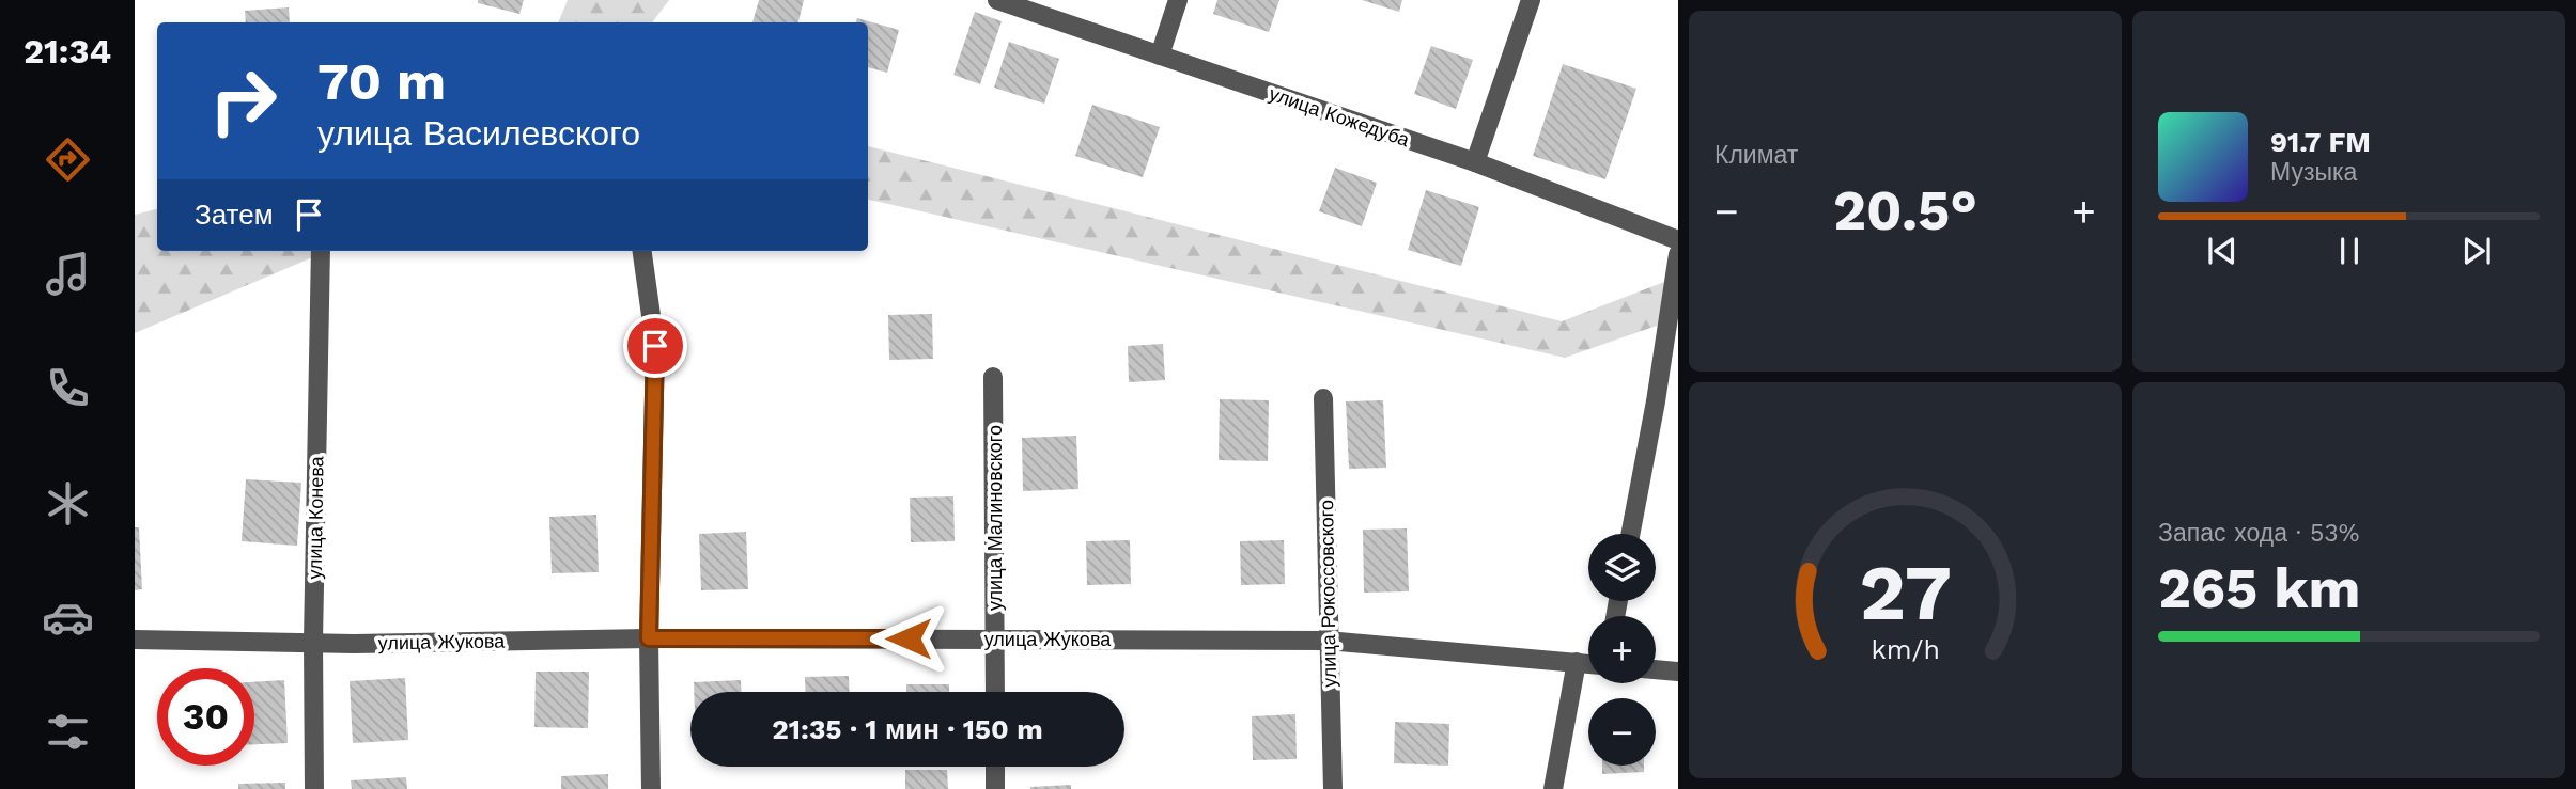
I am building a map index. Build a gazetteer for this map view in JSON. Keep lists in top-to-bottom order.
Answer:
{
  "streets": {
    "street": [
      "улица Кожедуба",
      "улица Конева",
      "улица Малиновского",
      "улица Рокоссовского",
      "улица Жукова"
    ]
  },
  "crossings": [
    ["улица Конева", "улица Жукова"],
    ["улица Малиновского", "улица Жукова"],
    ["улица Рокоссовского", "улица Жукова"]
  ],
  "page": {
    "tabs": "21:34",
    "tile": [
      "Климат",
      ["Запас хода · 53%", "265 km"]
    ],
    "turn": ["70 m", "улица Василевского"],
    "song": ["91.7 FM", "Музыка"],
    "then": "Затем",
    "heat": ["−", "20.5°", "+"],
    "map_buttons": ["+", "−"],
    "limit": "30",
    "trip": "21:35 · 1 мин · 150 m",
    "gauge": ["27", "km/h"]
  }
}
